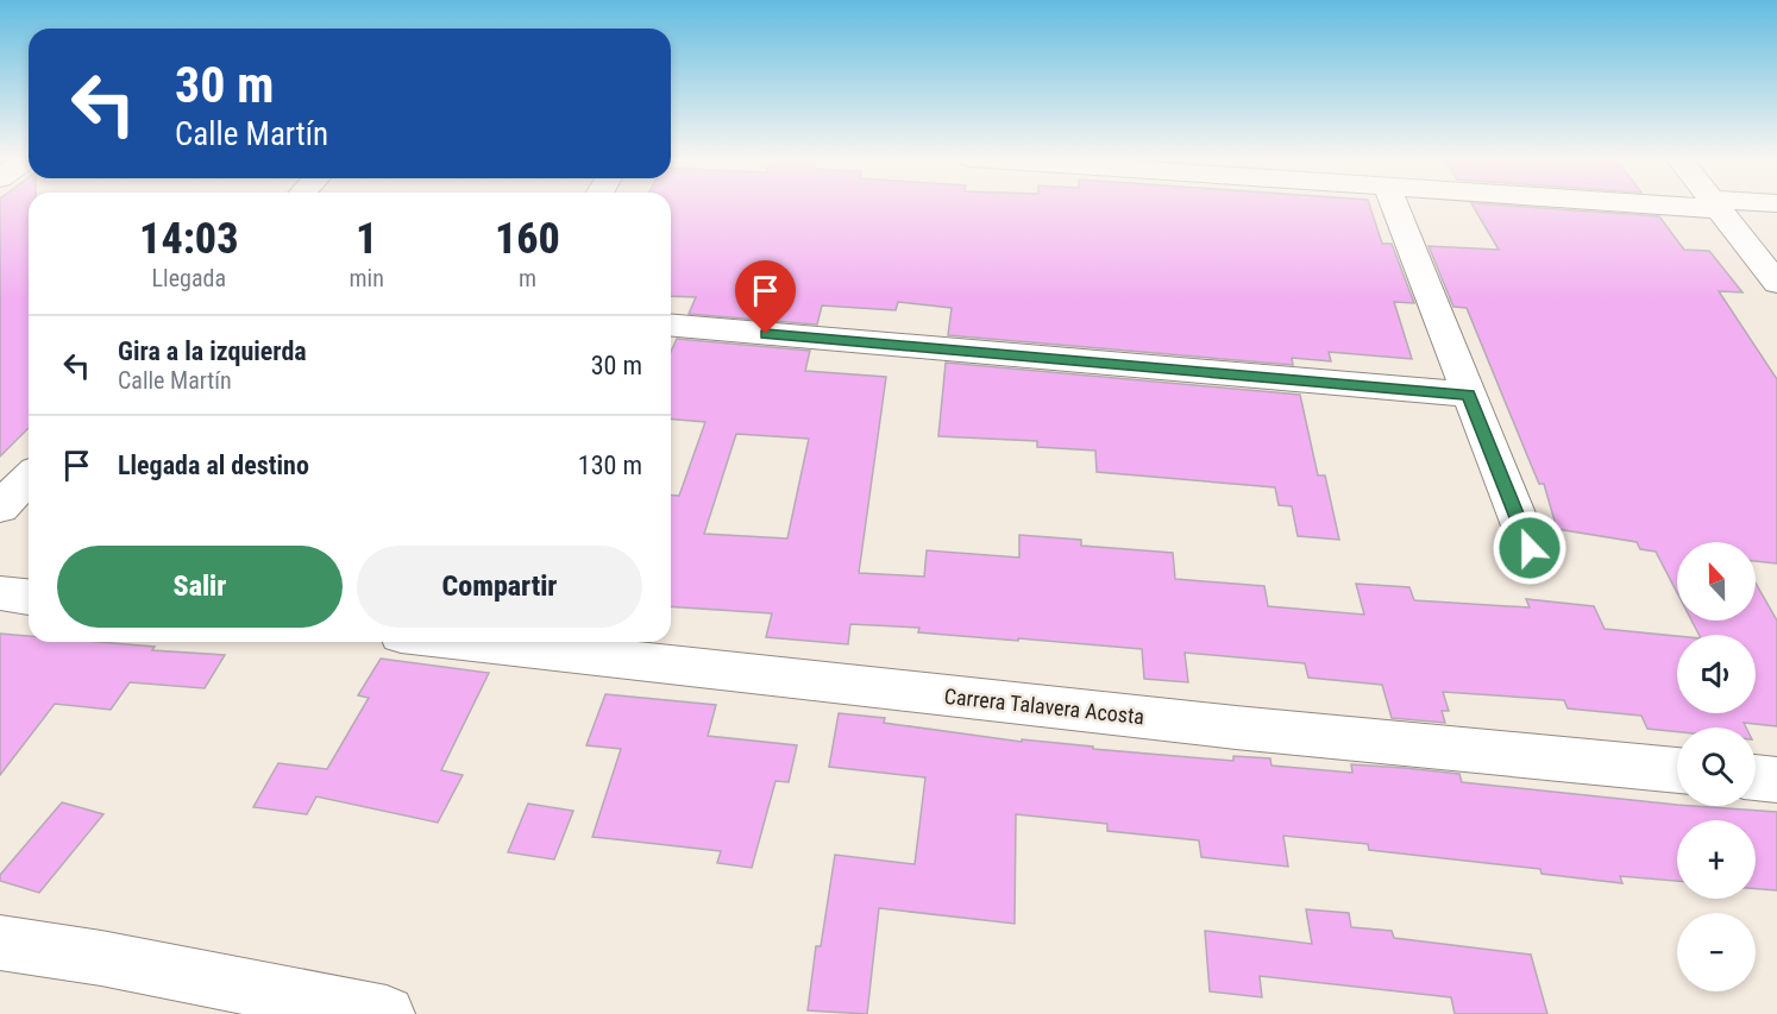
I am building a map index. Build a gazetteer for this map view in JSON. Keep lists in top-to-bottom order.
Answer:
{
  "streets": {
    "street": ["Carrera Talavera Acosta"]
  },
  "north": "top",
  "page": {
    "turn": ["30 m", "Calle Martín"],
    "eta": [
      "14:03",
      "Llegada",
      "1",
      "min",
      "160",
      "m"
    ],
    "list": [
      {
        "name": "Gira a la izquierda",
        "note": "Calle Martín",
        "value": "30 m"
      },
      {
        "name": "Llegada al destino",
        "value": "130 m"
      }
    ],
    "buttons": ["Salir", "Compartir"],
    "map_buttons": ["+", "−"]
  }
}
